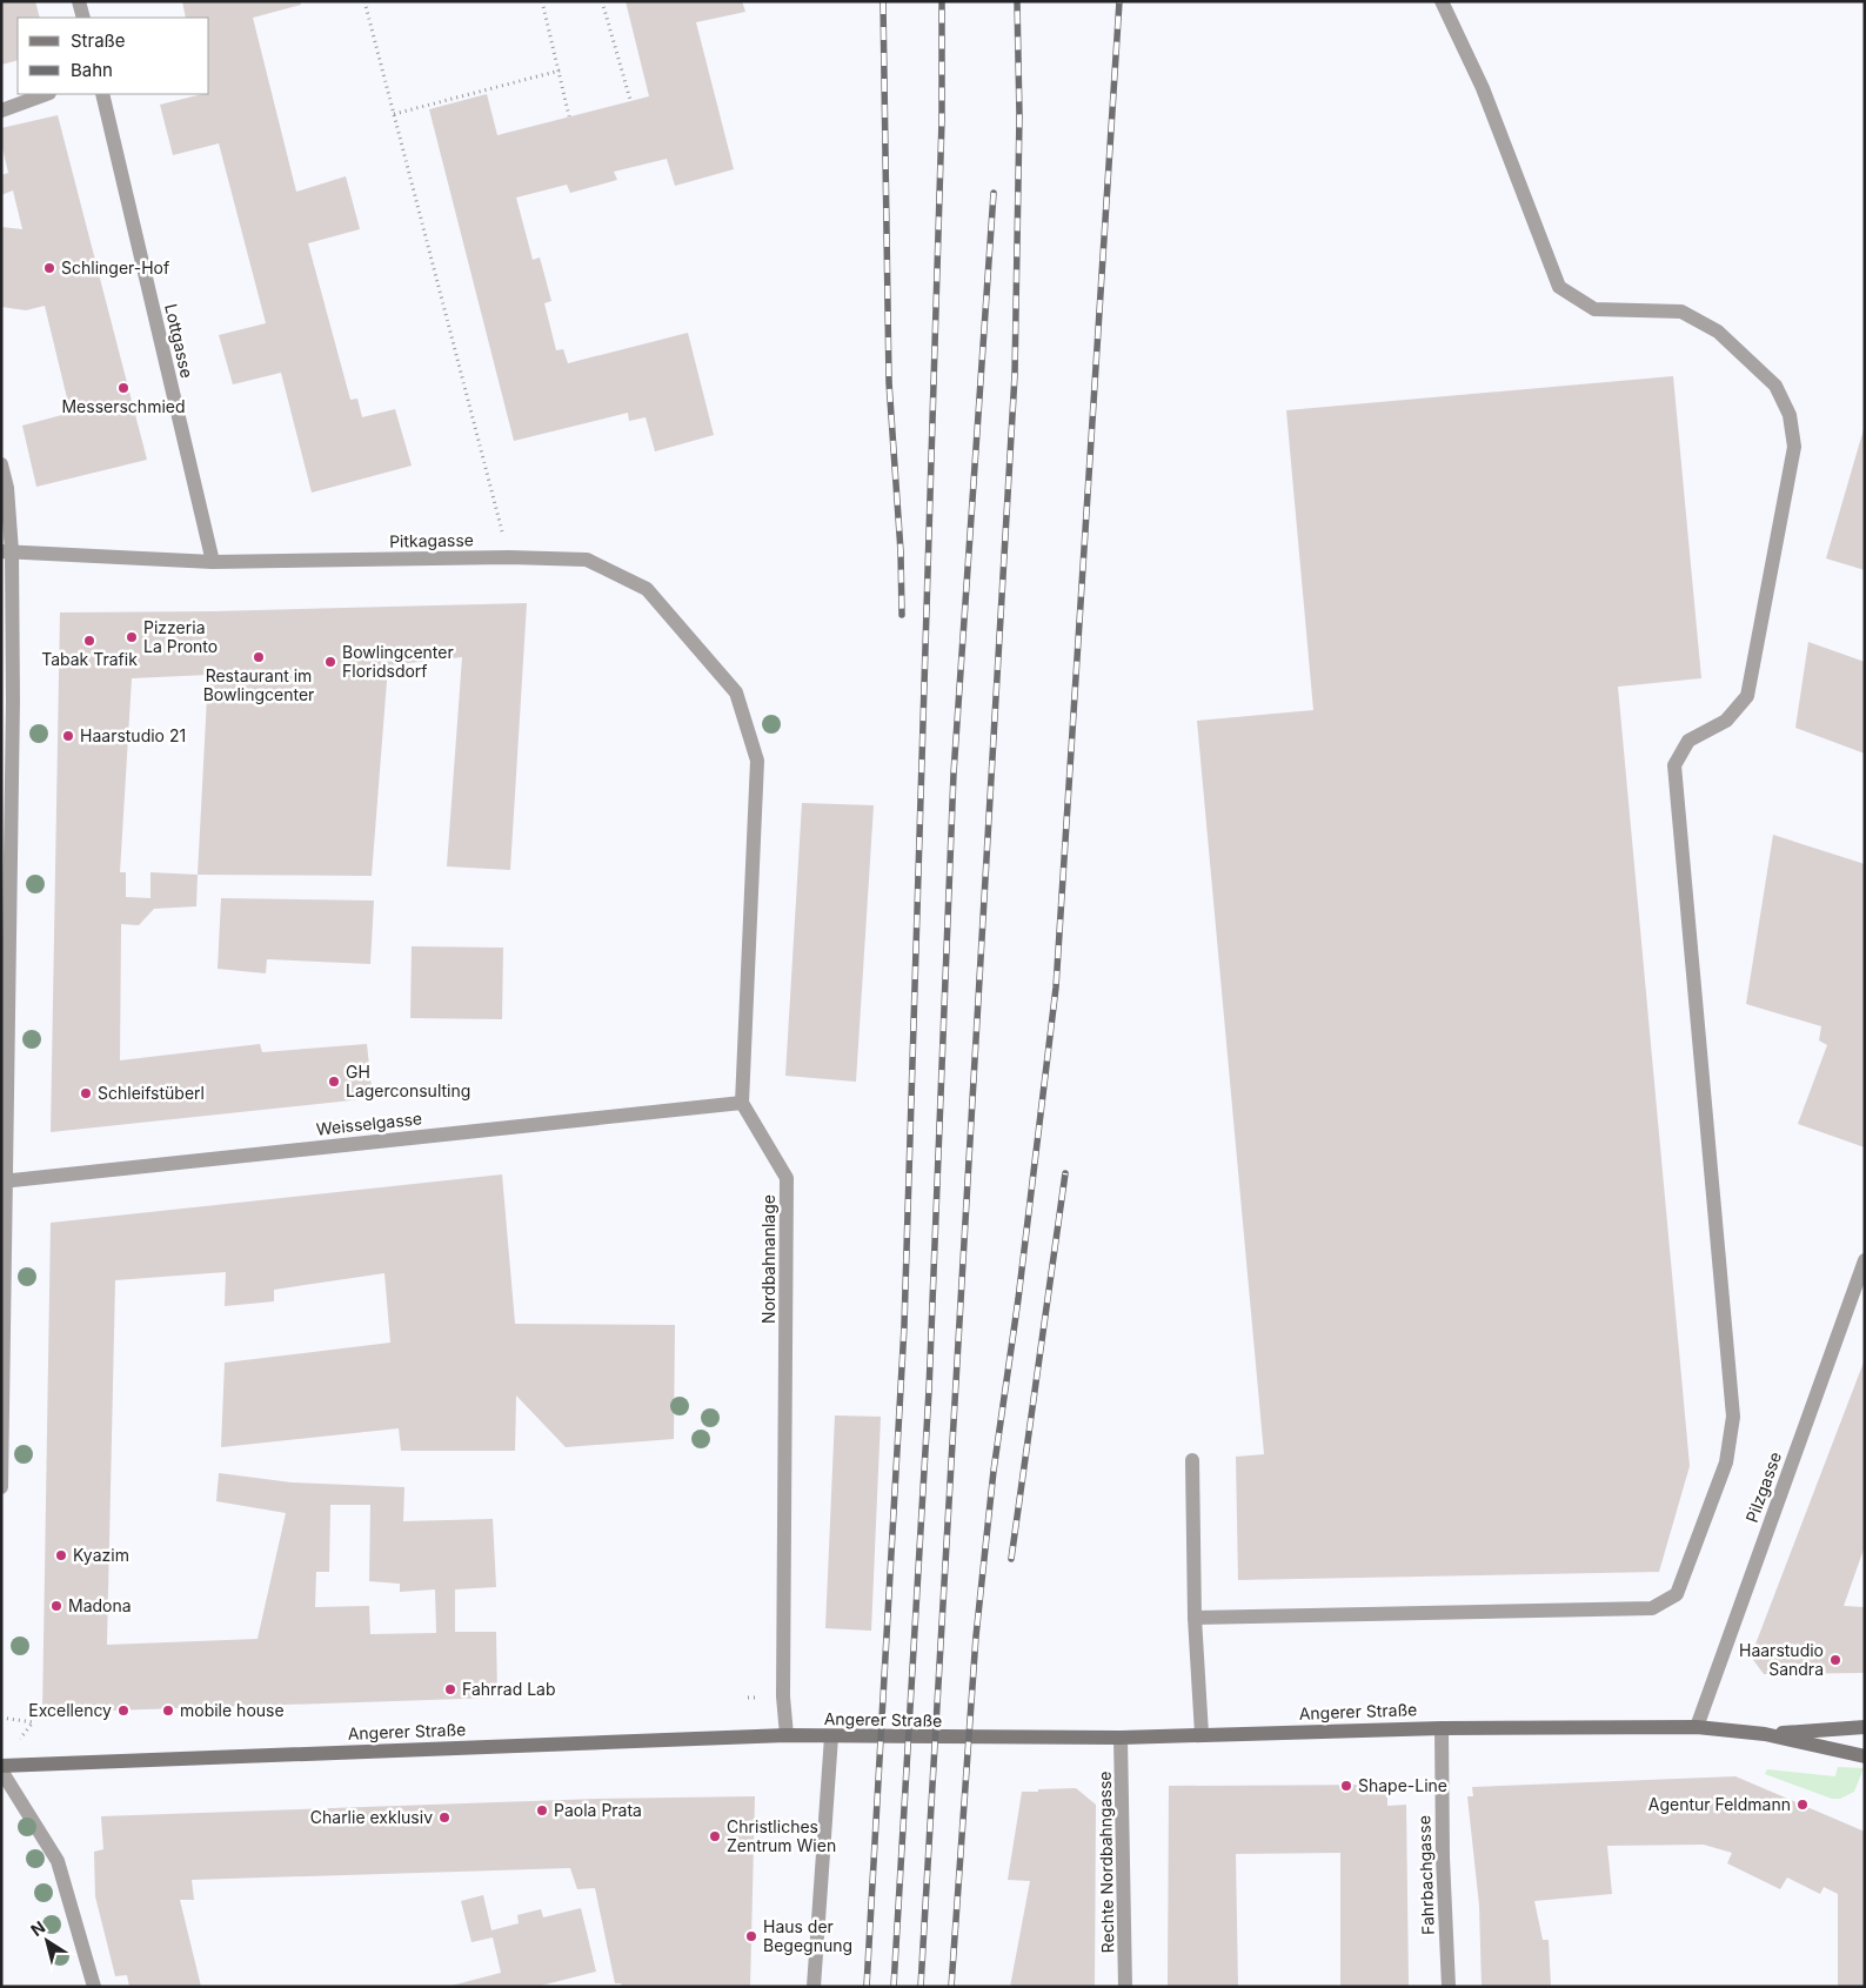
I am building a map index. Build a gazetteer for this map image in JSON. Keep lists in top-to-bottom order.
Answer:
{
  "streets": {
    "main road": ["Angerer Straße"],
    "street": [
      "Lottgasse",
      "Pitkagasse",
      "Weisselgasse",
      "Nordbahnanlage",
      "Pilzgasse",
      "Rechte Nordbahngasse",
      "Fahrbachgasse"
    ]
  },
  "crossings": [
    ["Lottgasse", "Pitkagasse"],
    ["Pitkagasse", "Weisselgasse"],
    ["Pitkagasse", "Nordbahnanlage"],
    ["Weisselgasse", "Nordbahnanlage"],
    ["Nordbahnanlage", "Angerer Straße"],
    ["Pilzgasse", "Angerer Straße"],
    ["Angerer Straße", "Rechte Nordbahngasse"],
    ["Angerer Straße", "Fahrbachgasse"]
  ],
  "places": [
    "Schlinger-Hof",
    "Messerschmied",
    "Pizzeria La Pronto",
    "Tabak Trafik",
    "Restaurant im Bowlingcenter",
    "Bowlingcenter Floridsdorf",
    "Haarstudio 21",
    "GH Lagerconsulting",
    "Schleifstüberl",
    "Kyazim",
    "Madona",
    "Haarstudio Sandra",
    "Fahrrad Lab",
    "Excellency",
    "mobile house",
    "Shape-Line",
    "Agentur Feldmann",
    "Paola Prata",
    "Charlie exklusiv",
    "Christliches Zentrum Wien",
    "Haus der Begegnung"
  ],
  "legend": ["Straße", "Bahn"],
  "north": "top left"
}
